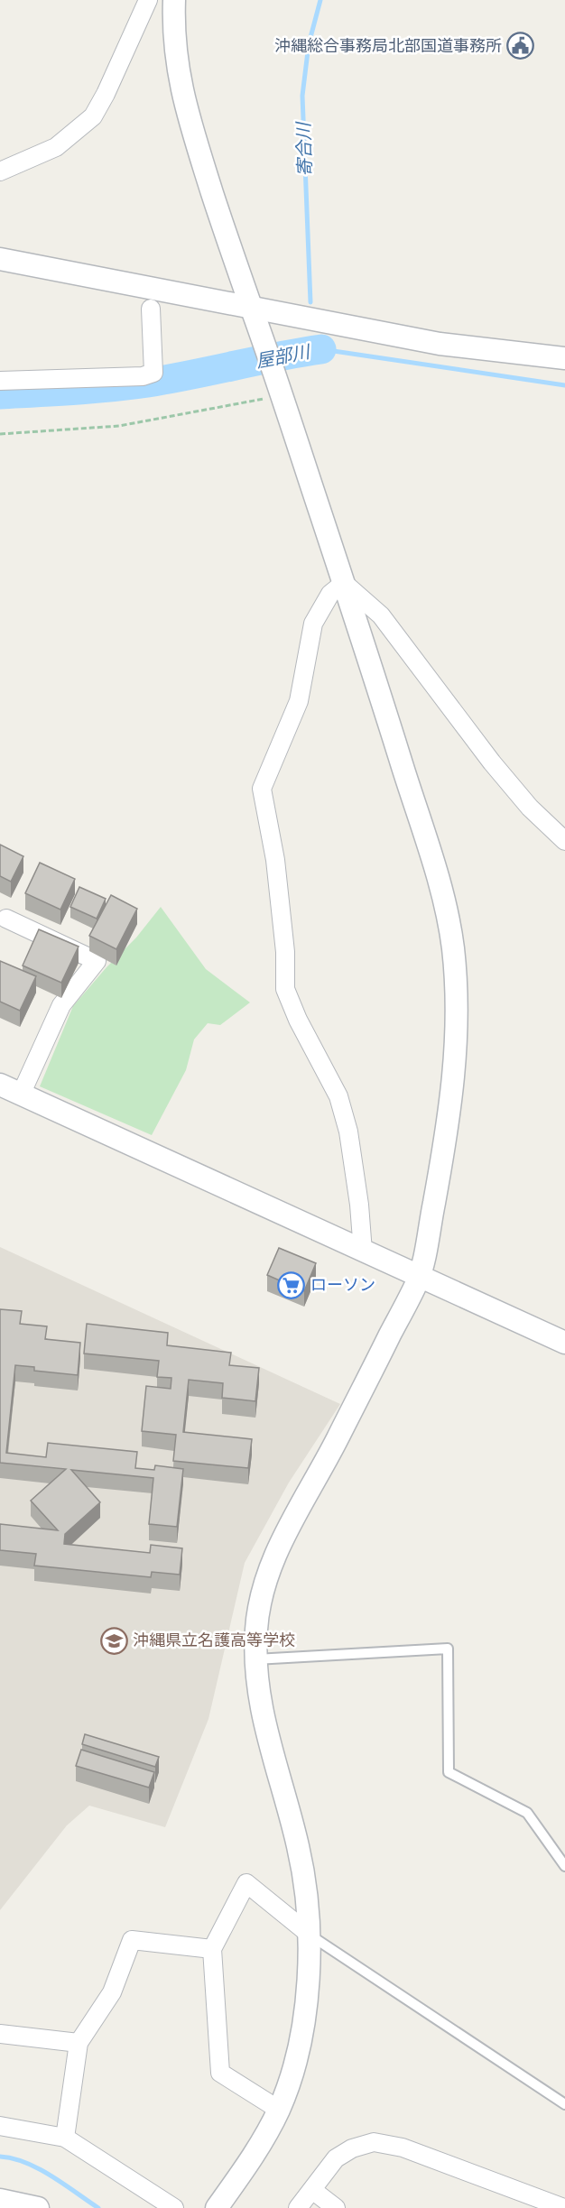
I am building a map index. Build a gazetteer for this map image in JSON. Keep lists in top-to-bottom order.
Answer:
{
  "water": ["寄合川", "屋部川"],
  "places": {
    "public building": ["沖縄総合事務局北部国道事務所"],
    "supermarket": ["ローソン"],
    "school or university": ["沖縄県立名護高等学校"]
  }
}
